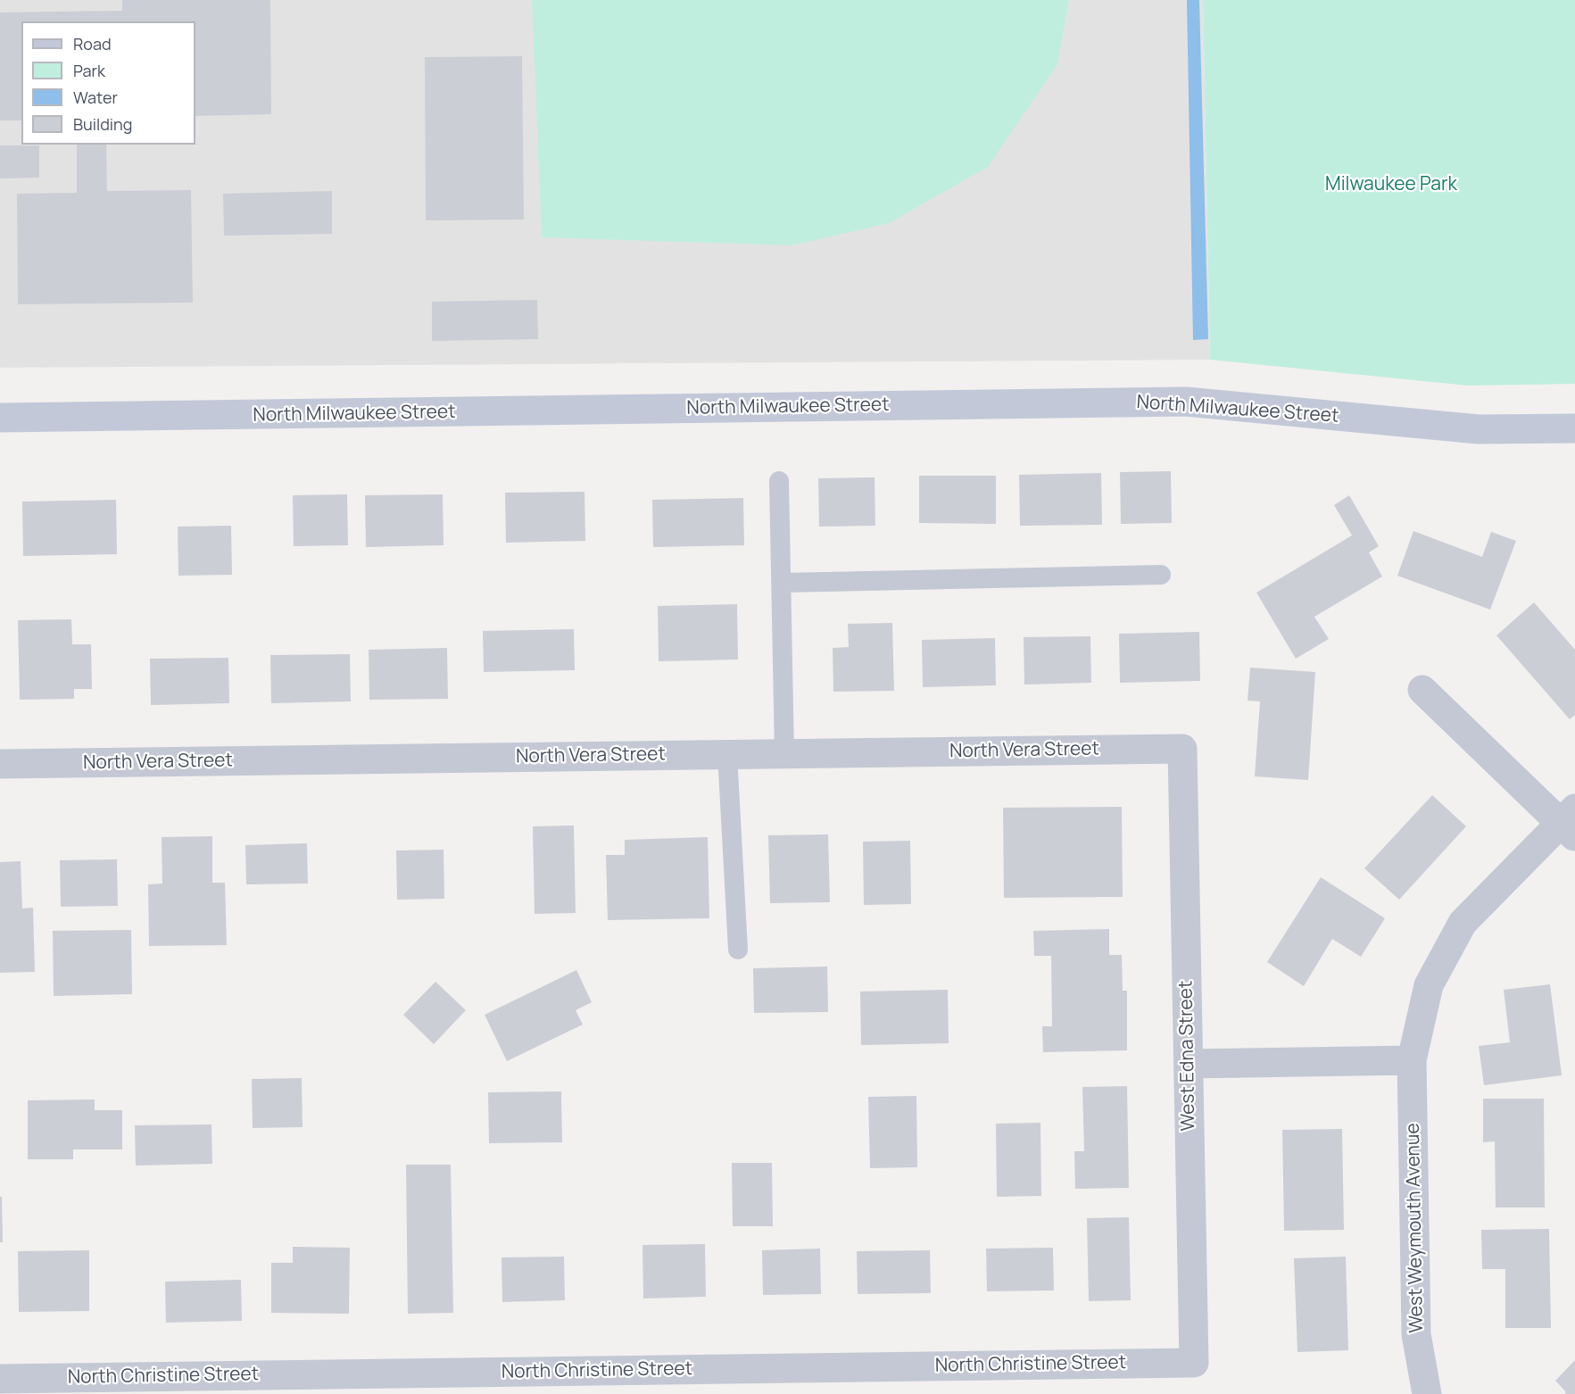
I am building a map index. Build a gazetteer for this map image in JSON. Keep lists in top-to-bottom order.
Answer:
{
  "streets": {
    "street": [
      "North Milwaukee Street",
      "North Vera Street",
      "West Edna Street",
      "West Weymouth Avenue",
      "North Christine Street"
    ]
  },
  "crossings": [
    ["North Vera Street", "West Edna Street"],
    ["West Edna Street", "North Christine Street"]
  ],
  "parks": ["Milwaukee Park"],
  "legend": [
    "Road",
    "Park",
    "Water",
    "Building"
  ]
}
